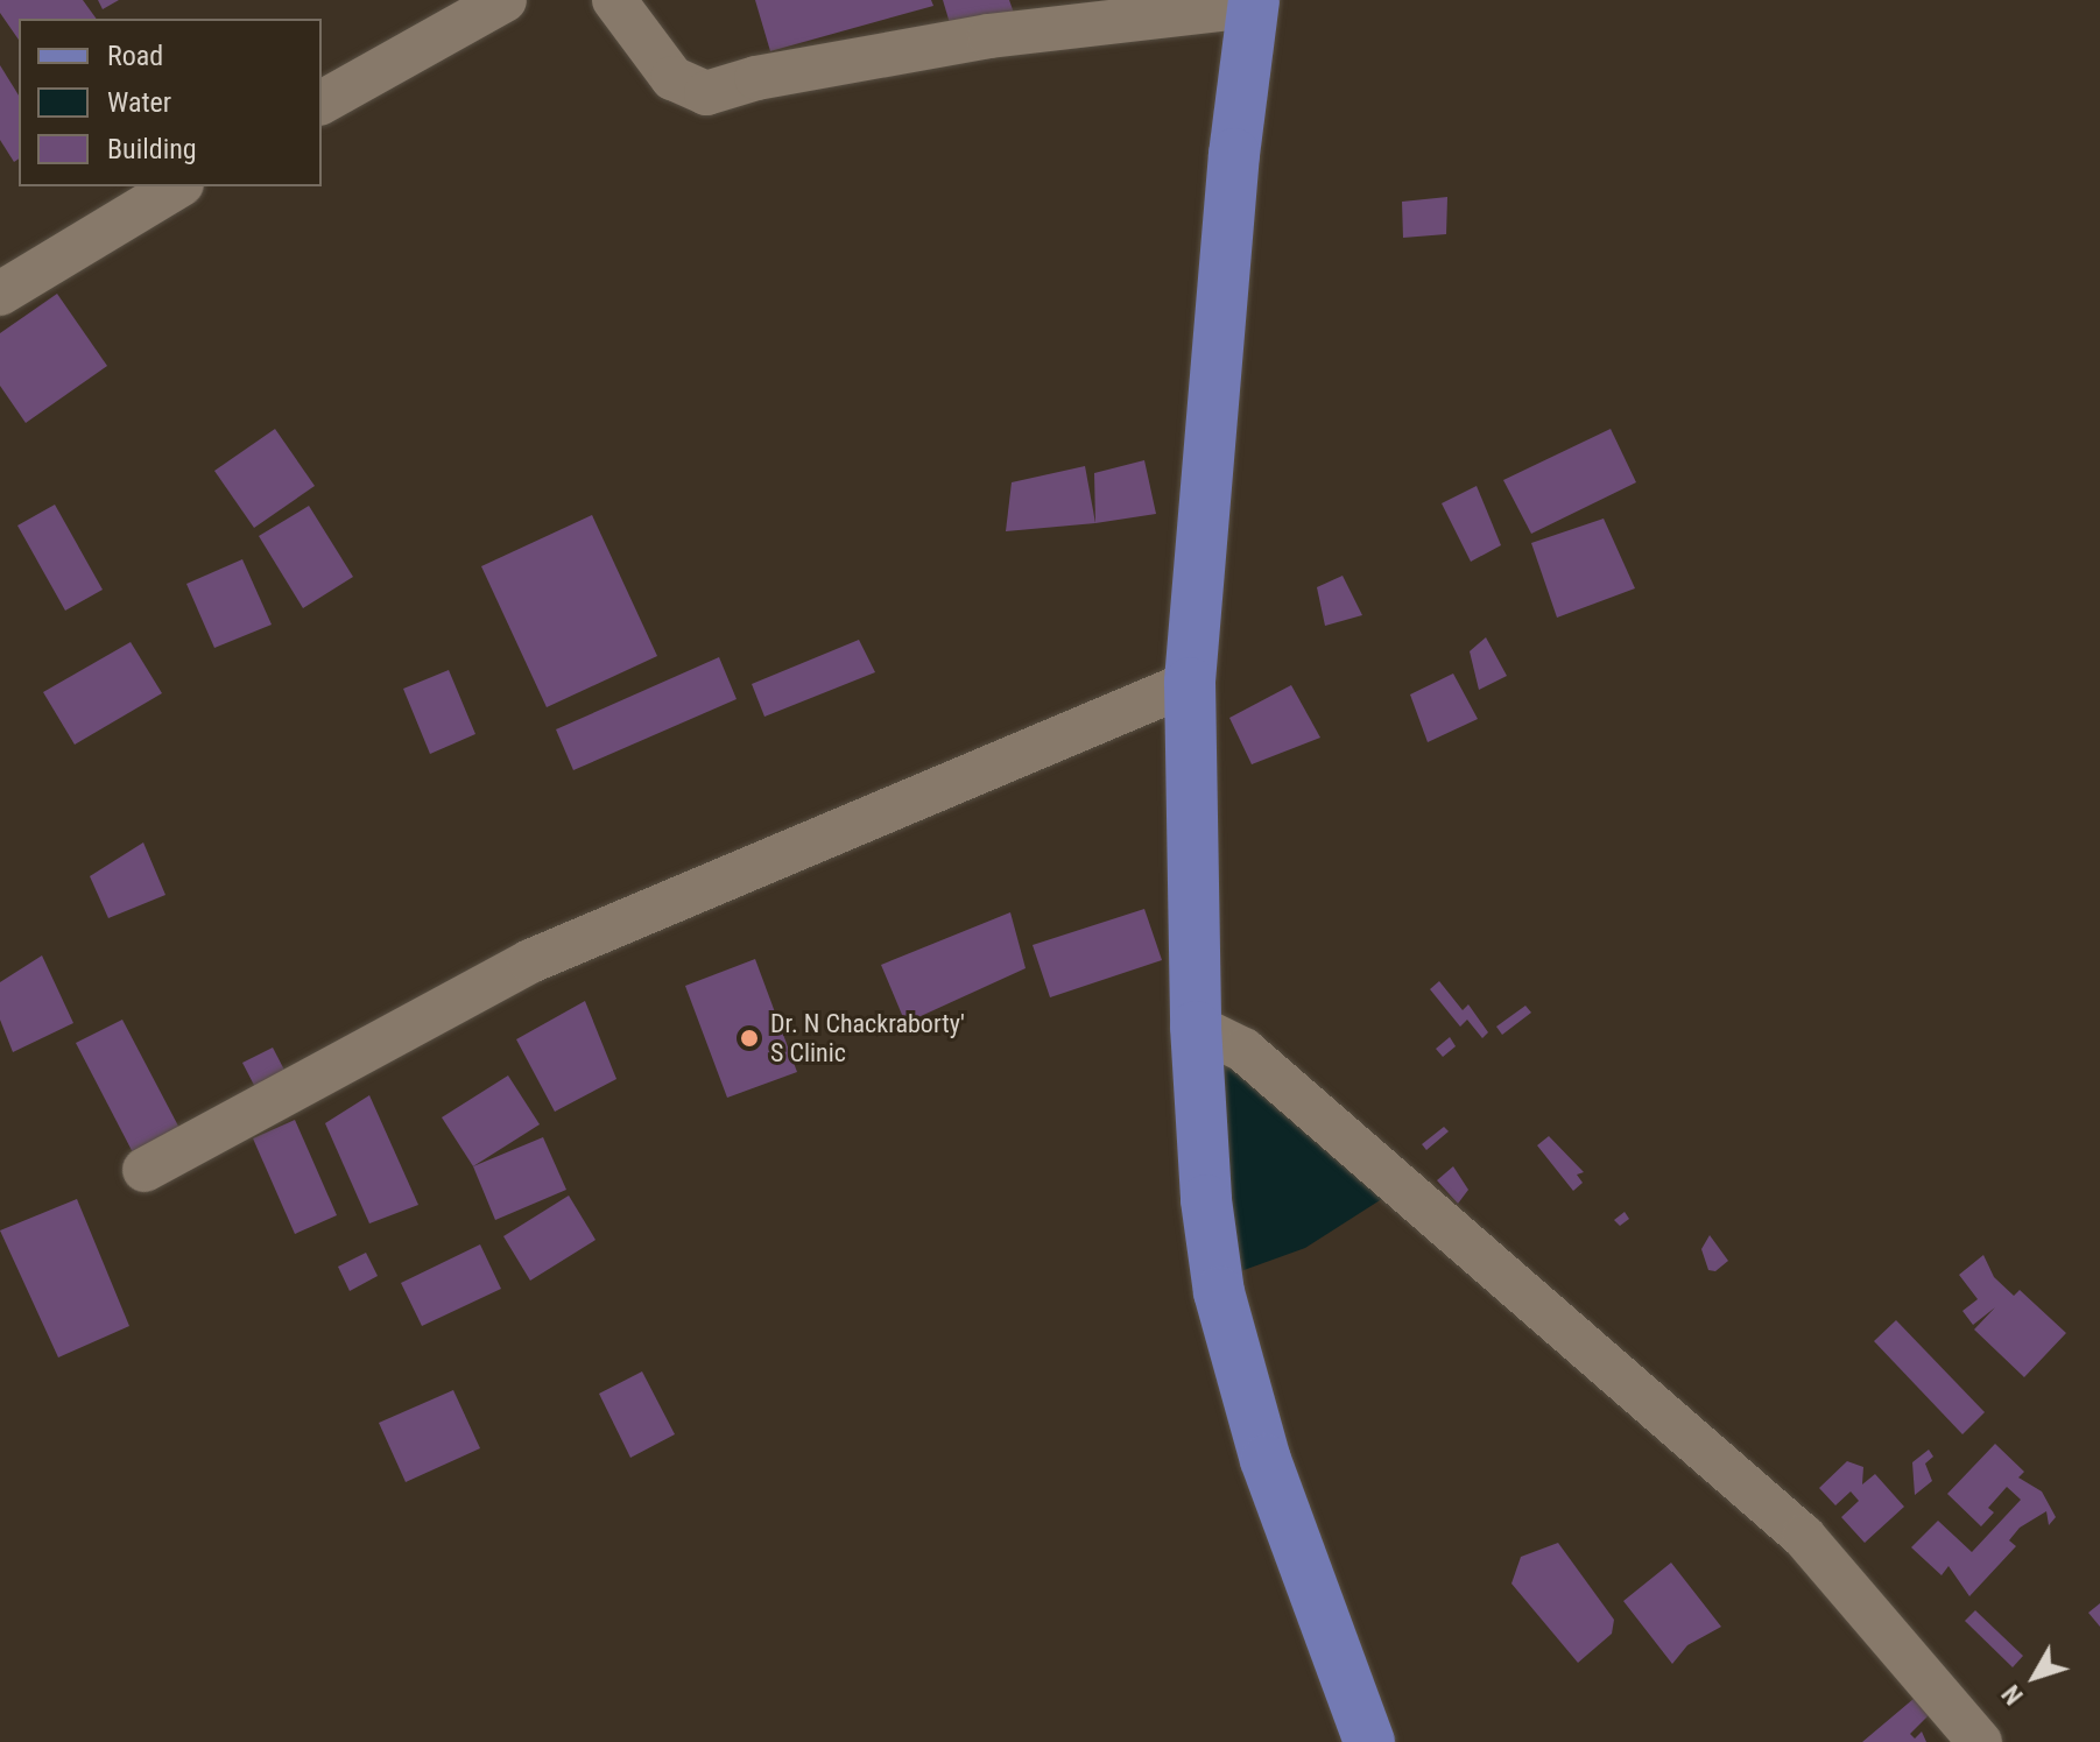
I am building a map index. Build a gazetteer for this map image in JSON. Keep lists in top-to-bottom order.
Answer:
{
  "places": ["Dr. N Chackraborty' S Clinic"],
  "legend": ["Road", "Water", "Building"],
  "north": "bottom left"
}
